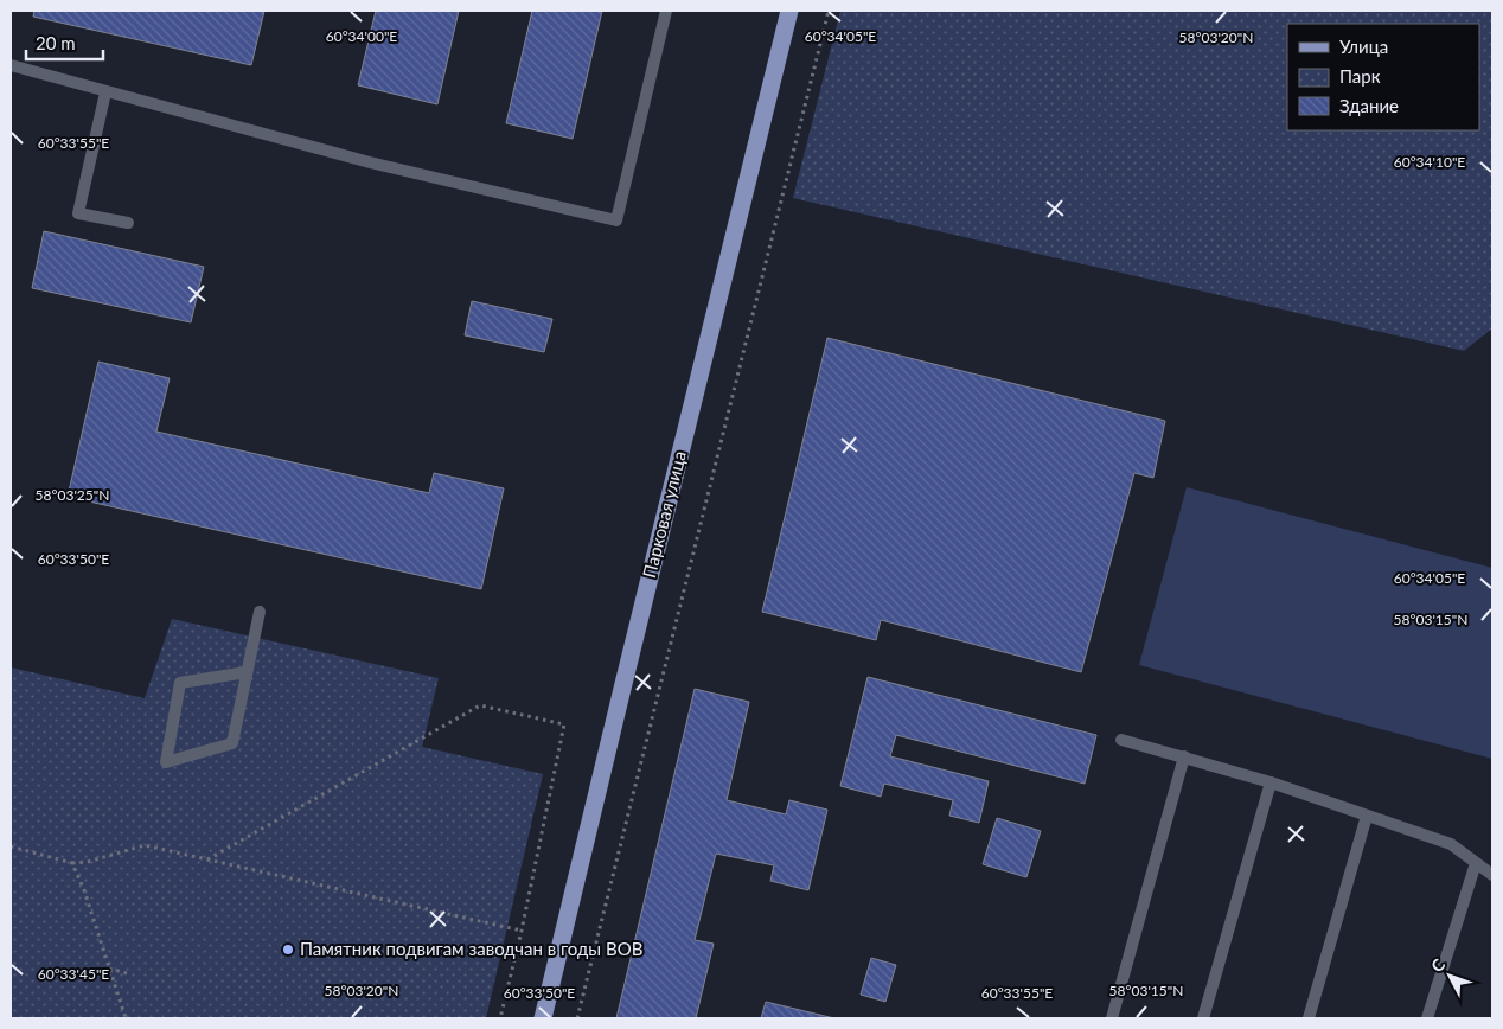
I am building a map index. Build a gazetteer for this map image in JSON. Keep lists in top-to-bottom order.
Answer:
{
  "streets": {
    "main road": ["Парковая улица"]
  },
  "places": ["Памятник подвигам заводчан в годы ВОВ"],
  "legend": ["Улица", "Парк", "Здание"],
  "scale_bar": "20 m",
  "north": "top left",
  "coordinates": [
    "60°34'00\"E",
    "60°34'05\"E",
    "58°03'20\"N",
    "60°33'55\"E",
    "60°34'10\"E",
    "58°03'25\"N",
    "60°33'50\"E",
    "58°03'15\"N",
    "60°33'45\"E"
  ]
}
